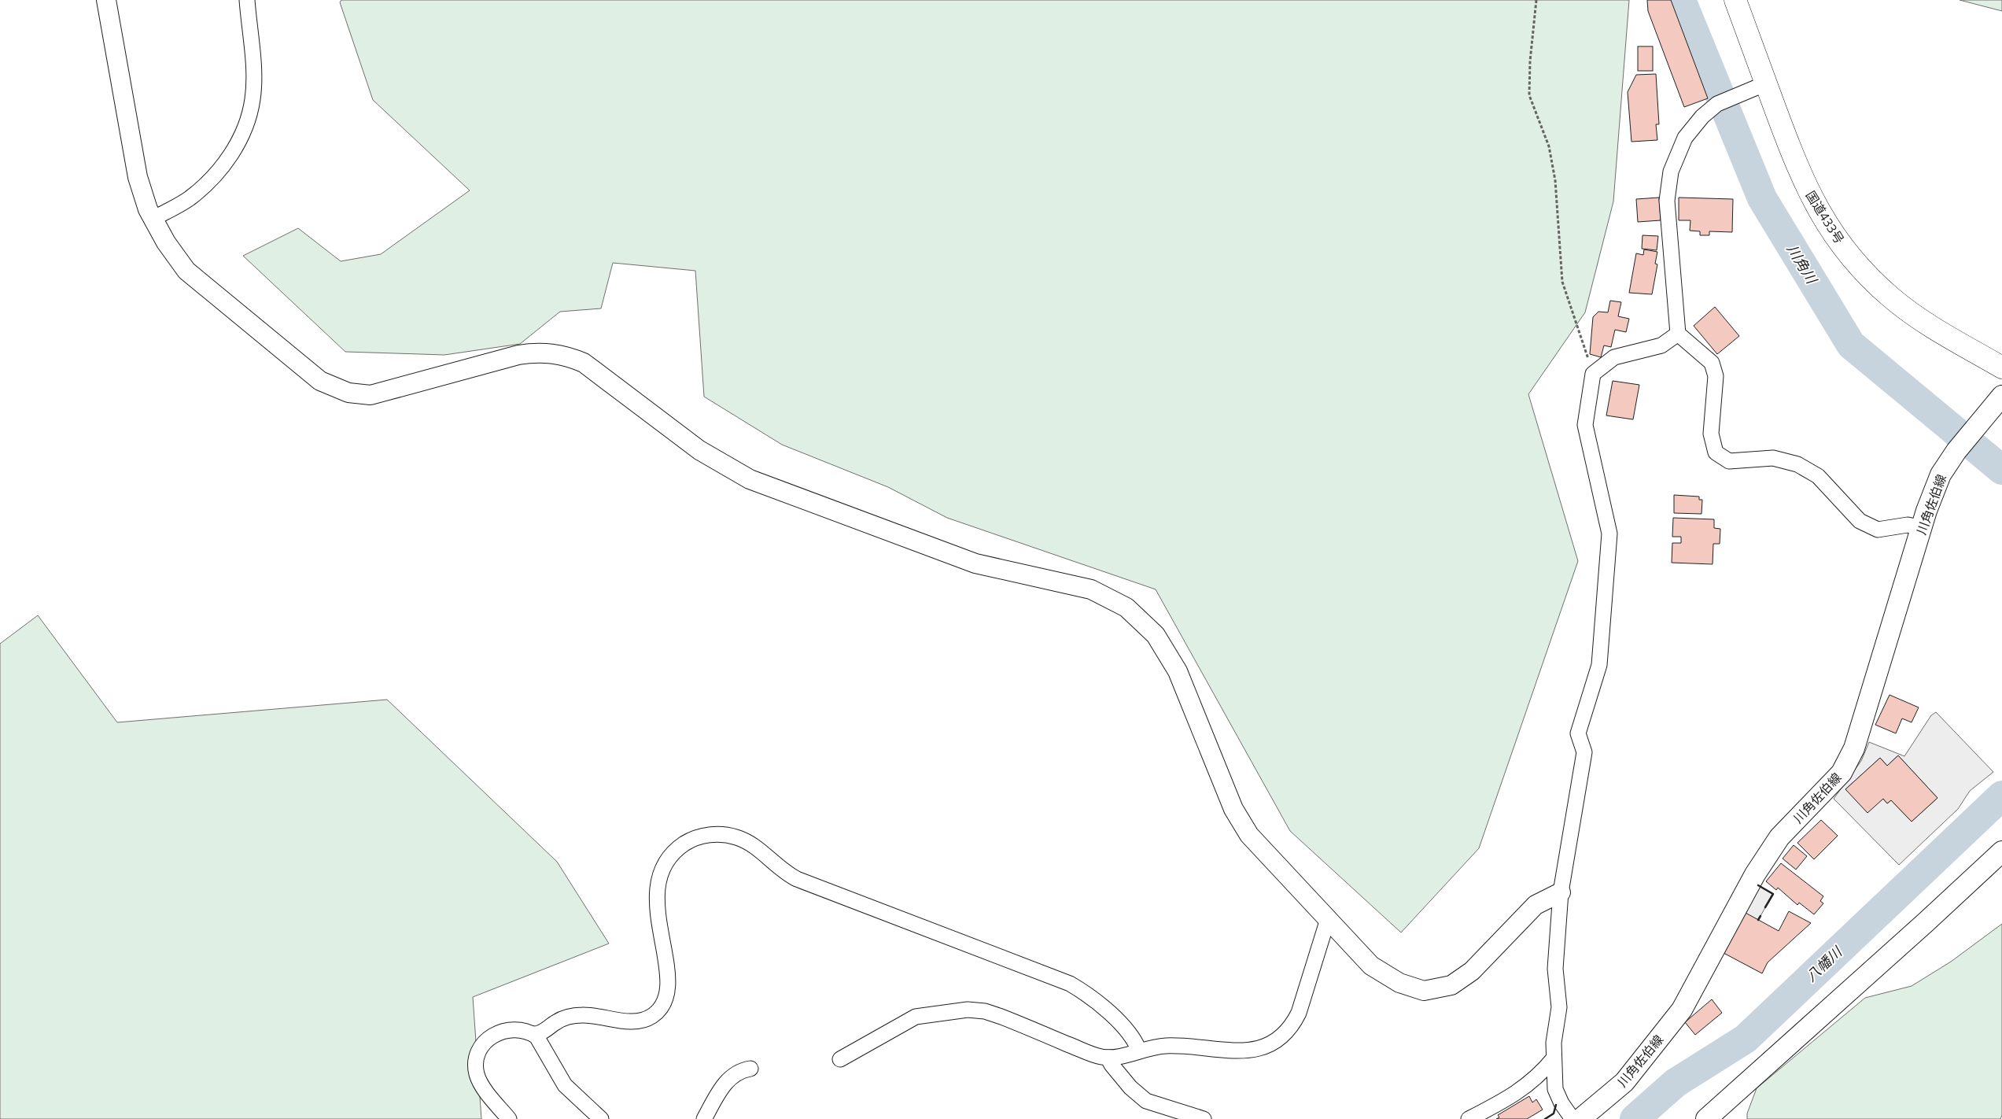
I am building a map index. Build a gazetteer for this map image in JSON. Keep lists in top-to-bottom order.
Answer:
{
  "streets": {
    "highway": ["国道433号"],
    "main road": ["川角佐伯線"]
  },
  "water": ["川角川", "八幡川"]
}
